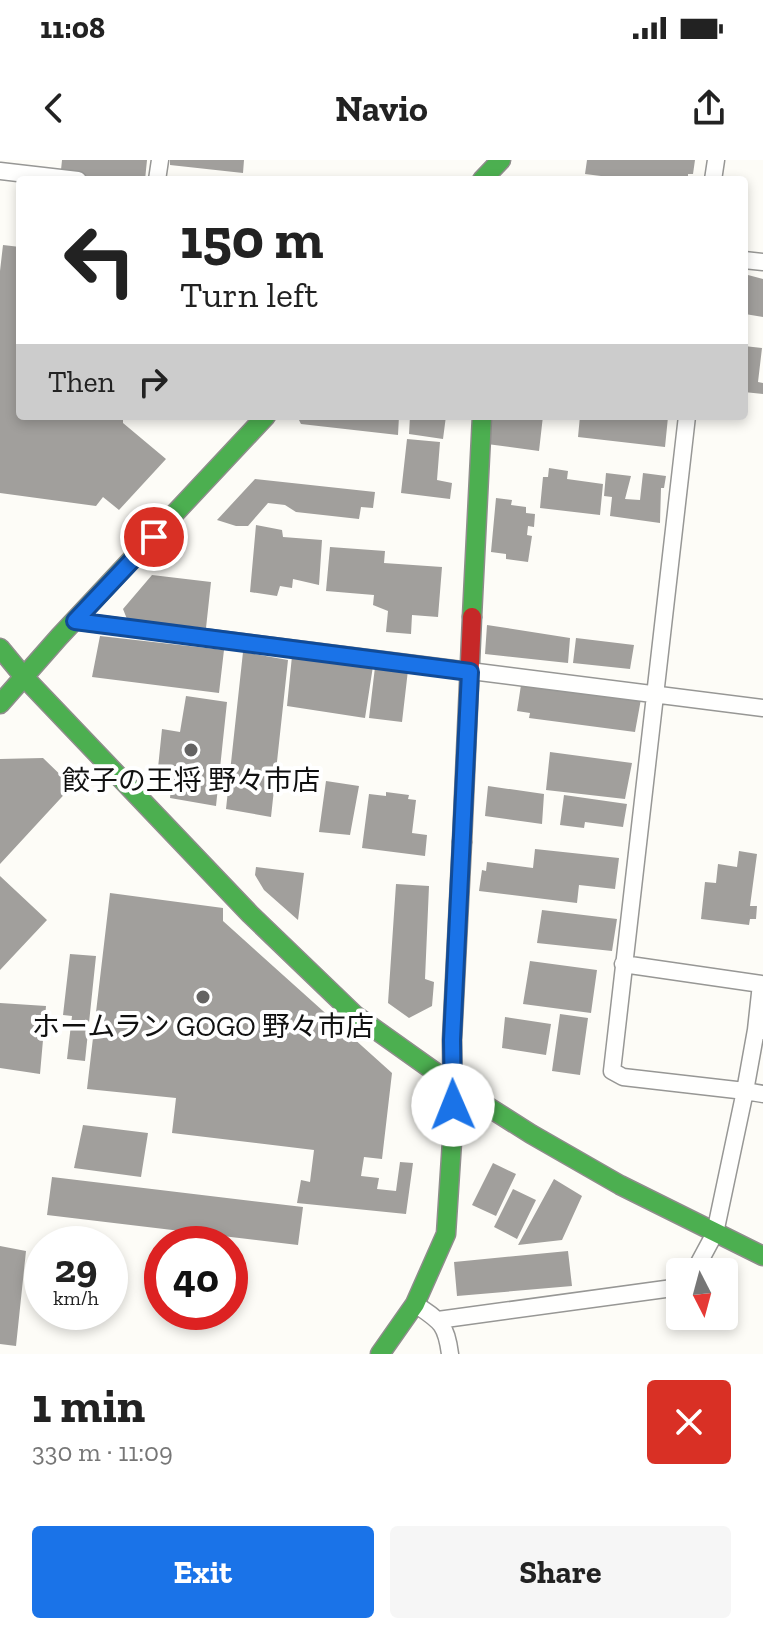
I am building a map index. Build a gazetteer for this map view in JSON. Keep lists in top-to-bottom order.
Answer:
{
  "places": ["餃子の王将 野々市店", "ホームラン GOGO 野々市店"],
  "north": "bottom",
  "page": {
    "status": "11:08",
    "header": "Navio",
    "turn": ["150 m", "Turn left"],
    "then": "Then",
    "speed": "29 km/h",
    "limit": "40",
    "heading": ["1 min", "330 m · 11:09"],
    "buttons": ["Exit", "Share"]
  }
}
